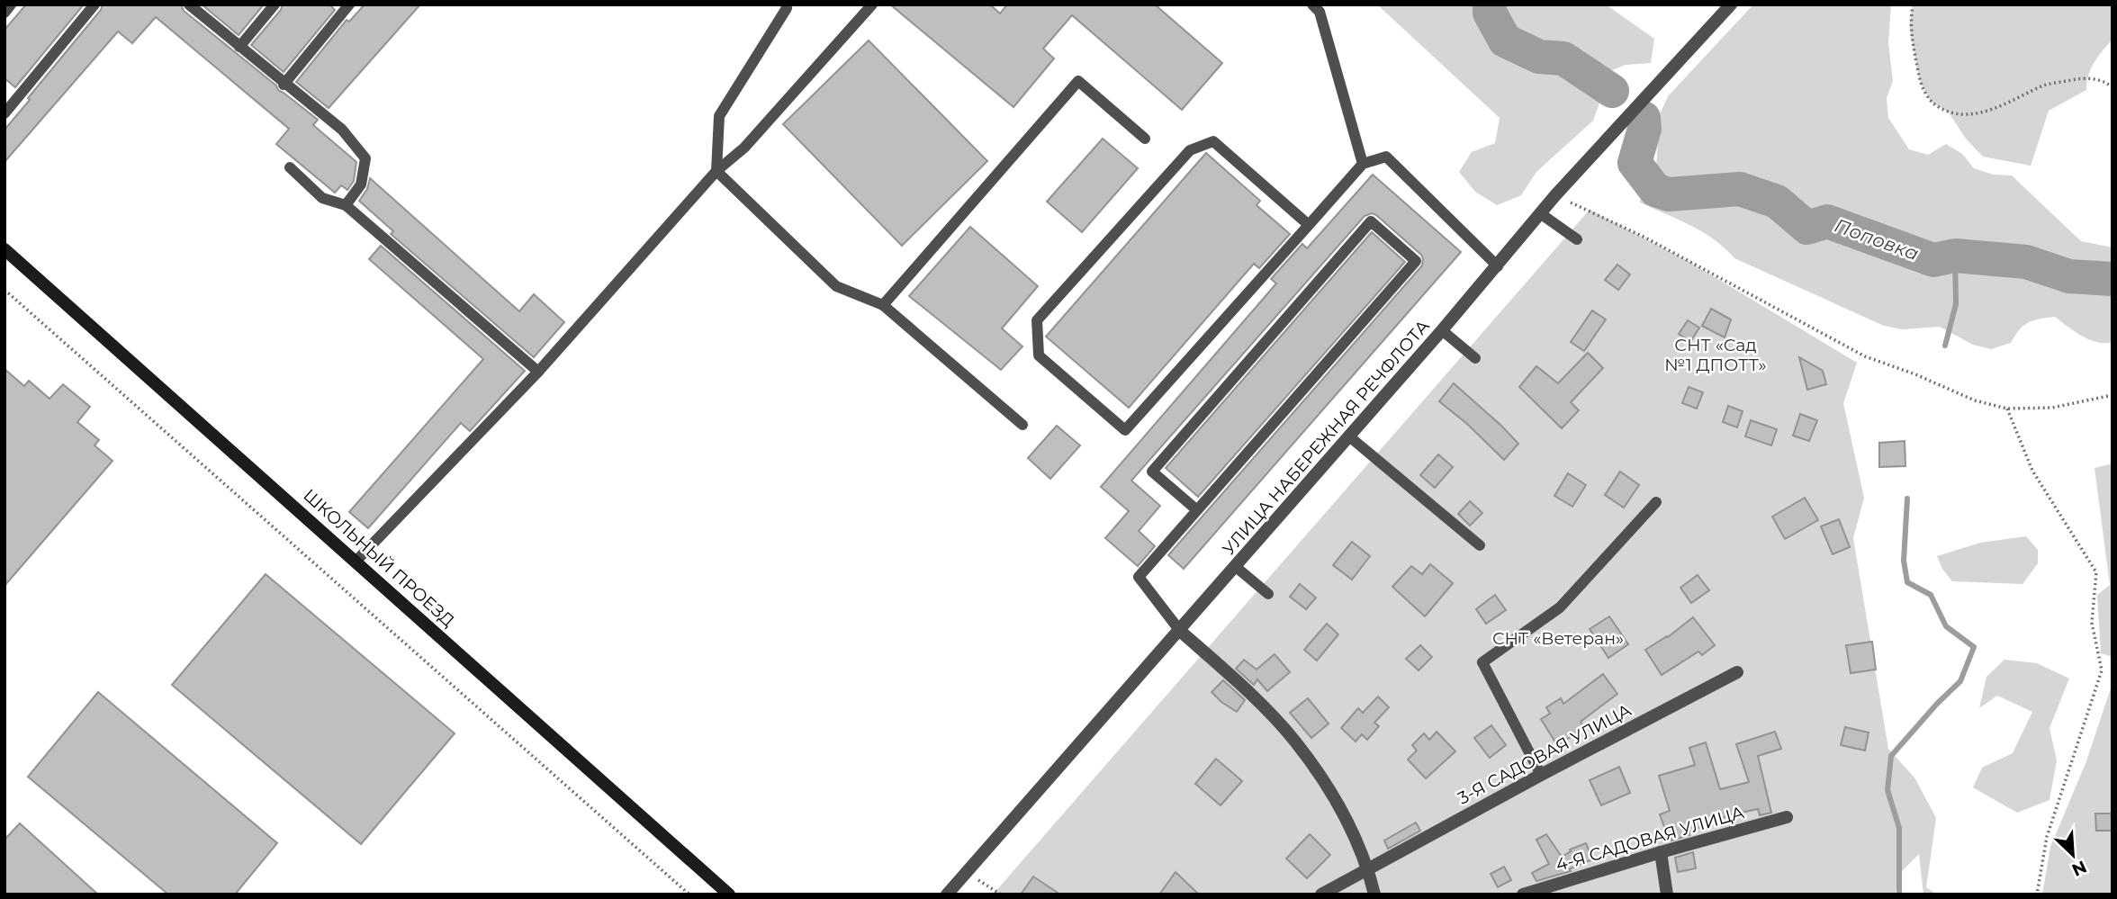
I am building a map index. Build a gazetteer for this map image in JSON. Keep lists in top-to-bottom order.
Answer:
{
  "streets": {
    "street": [
      "УЛИЦА НАБЕРЕЖНАЯ РЕЧФЛОТА",
      "ШКОЛЬНЫЙ ПРОЕЗД",
      "3-Я САДОВАЯ УЛИЦА",
      "4-Я САДОВАЯ УЛИЦА"
    ]
  },
  "water": ["Поповка"],
  "parks": ["СНТ «Сад №1 ДПОТТ»", "СНТ «Ветеран»"],
  "north": "bottom right"
}
